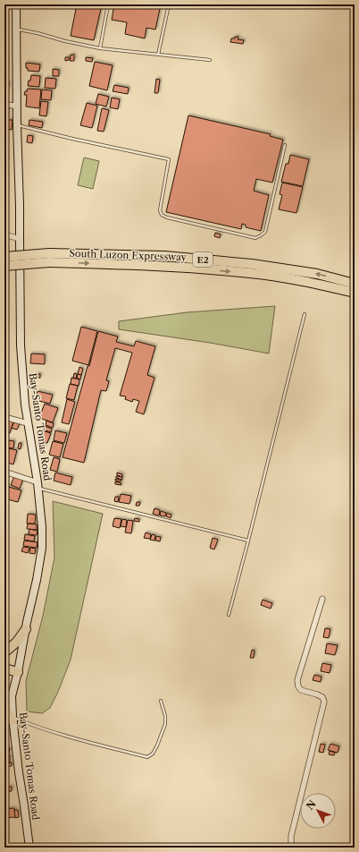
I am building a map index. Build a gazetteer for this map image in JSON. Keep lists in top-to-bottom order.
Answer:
{
  "streets": {
    "highway": ["South Luzon Expressway", "E2"],
    "main road": ["Bay-Santo Tomas Road"]
  },
  "north": "top left"
}
